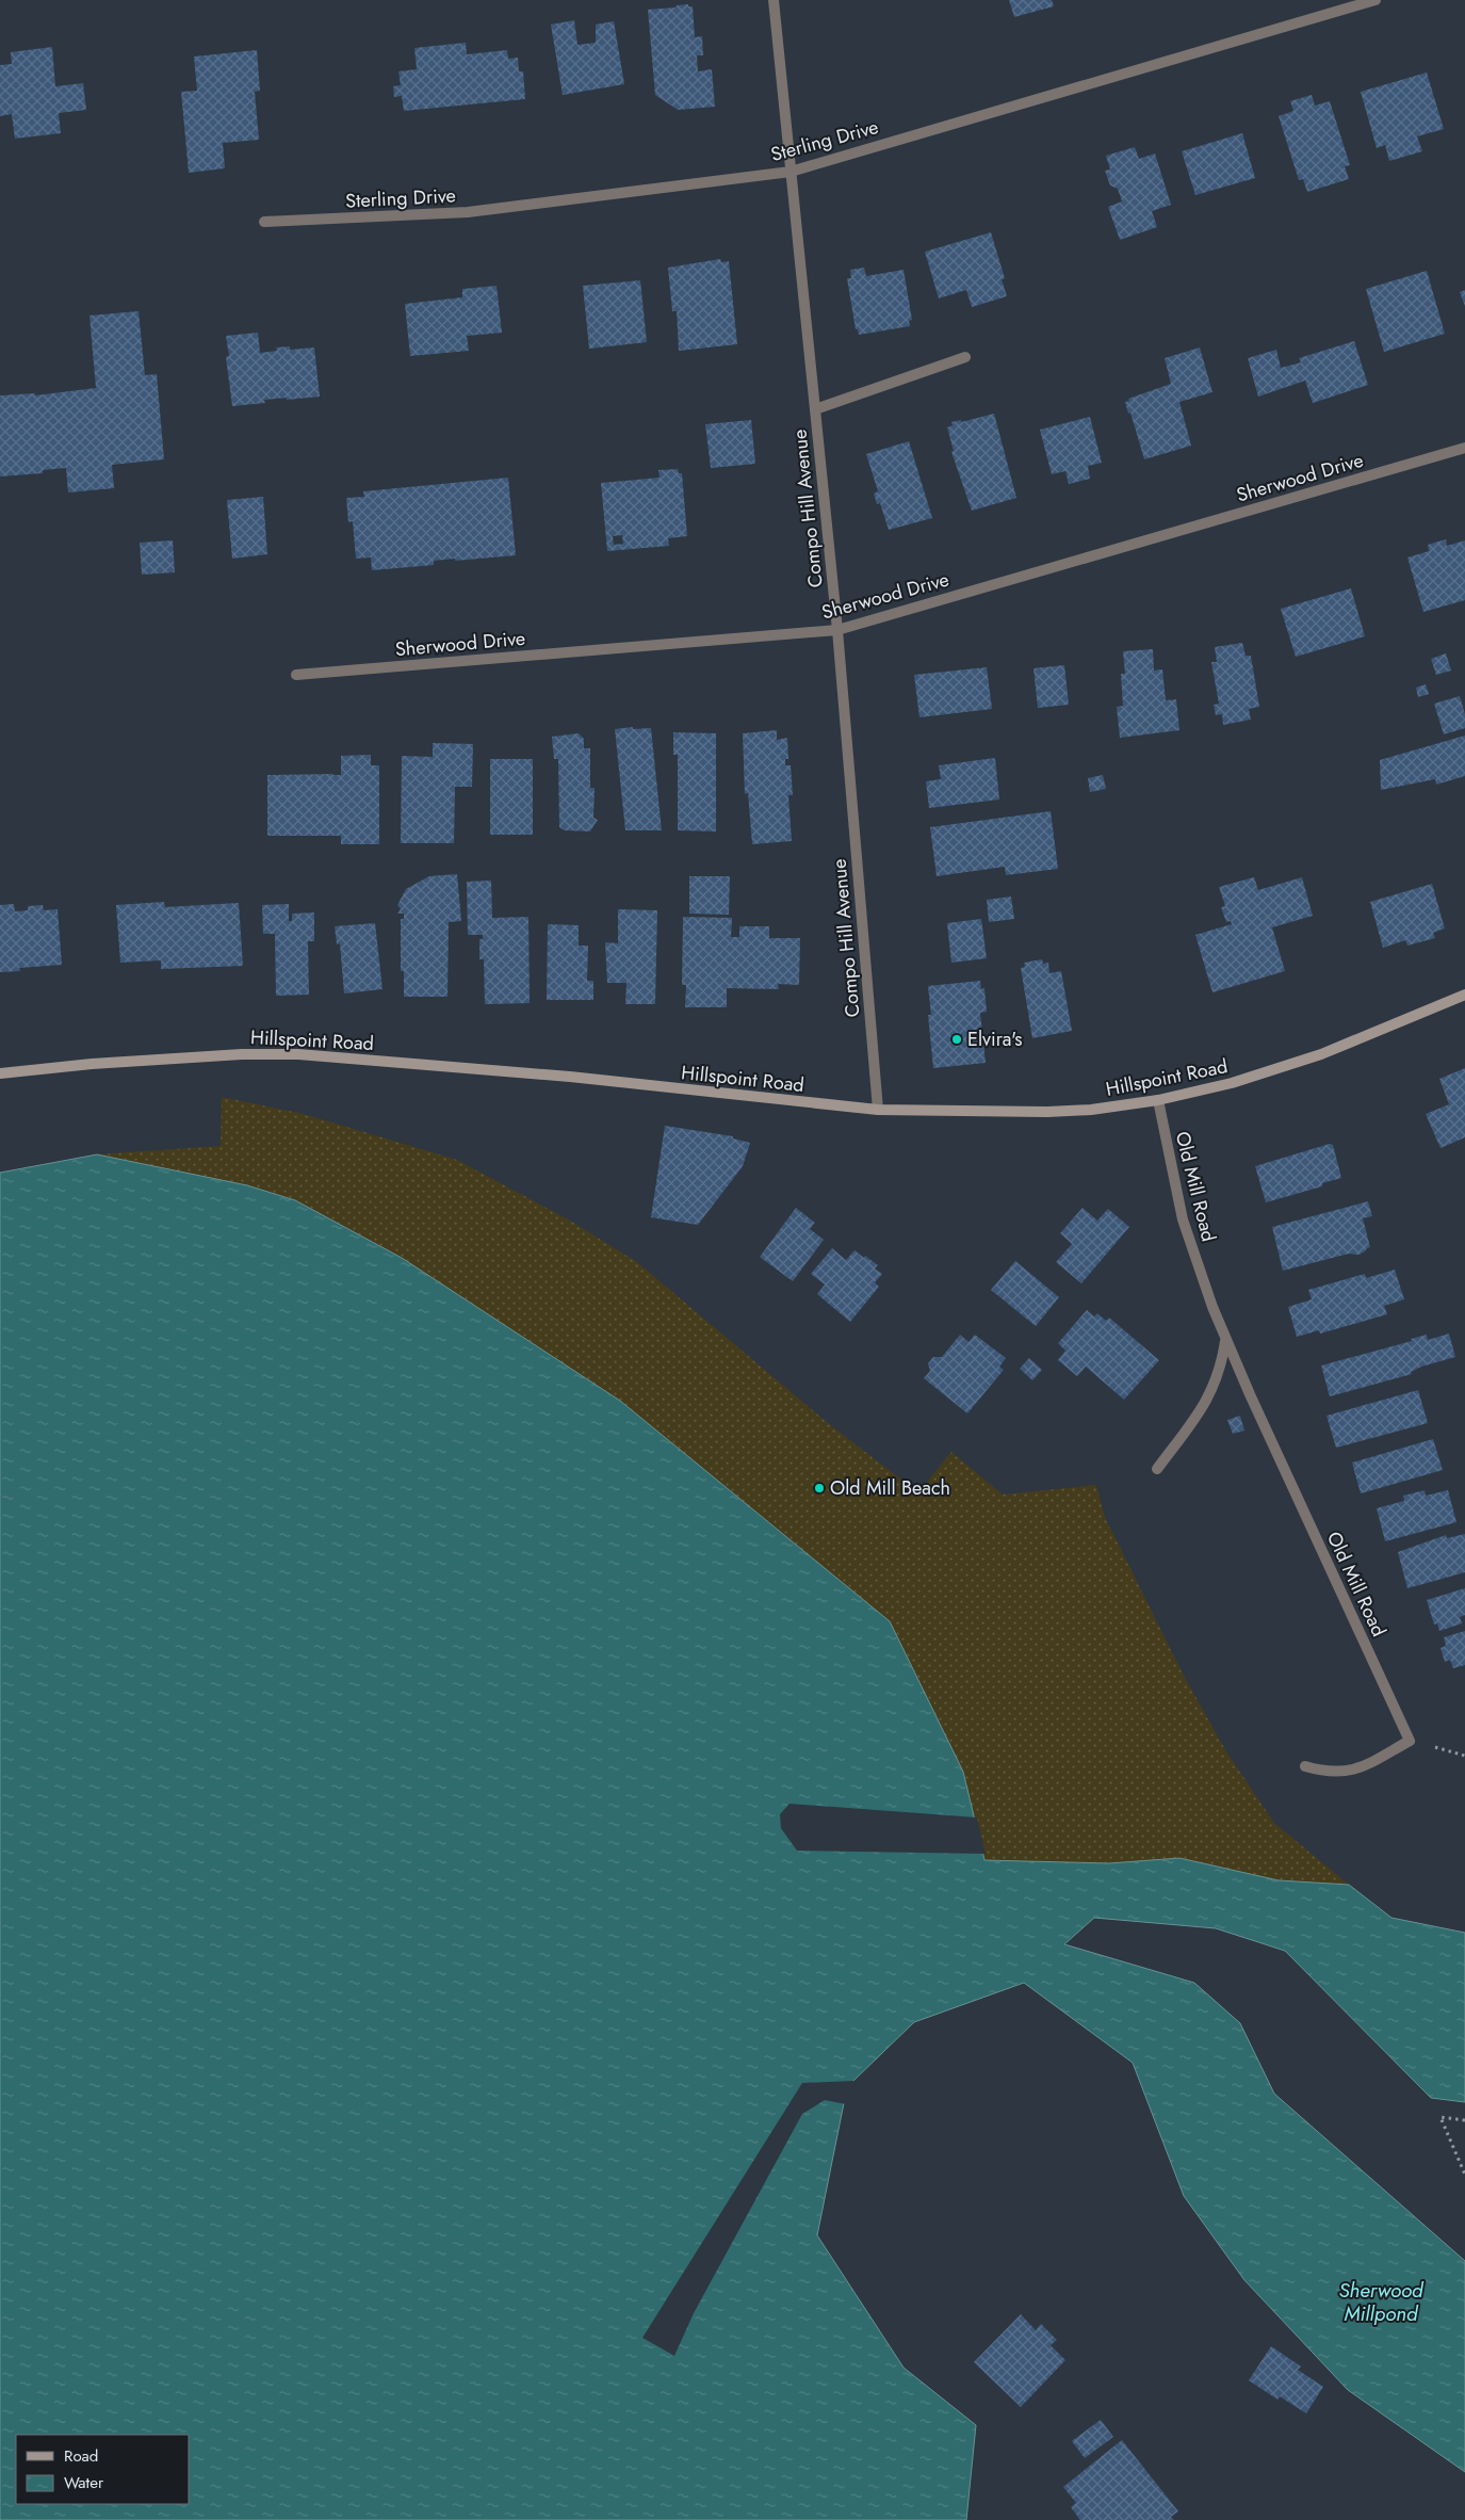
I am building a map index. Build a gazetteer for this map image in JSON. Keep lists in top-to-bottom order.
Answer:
{
  "streets": {
    "street": [
      "Sterling Drive",
      "Sherwood Drive",
      "Compo Hill Avenue",
      "Hillspoint Road",
      "Old Mill Road"
    ]
  },
  "crossings": [
    ["Sterling Drive", "Compo Hill Avenue"],
    ["Sherwood Drive", "Compo Hill Avenue"],
    ["Compo Hill Avenue", "Hillspoint Road"],
    ["Hillspoint Road", "Old Mill Road"]
  ],
  "water": ["Sherwood Millpond"],
  "places": ["Elvira's", "Old Mill Beach"],
  "legend": ["Road", "Water"]
}
